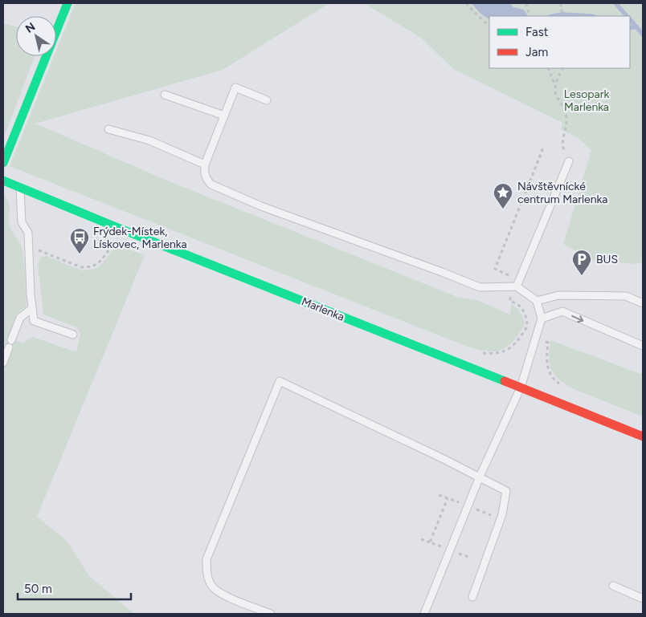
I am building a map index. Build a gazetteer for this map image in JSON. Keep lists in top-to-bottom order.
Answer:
{
  "streets": {
    "main road": ["Marlenka"]
  },
  "parks": ["Lesopark Marlenka"],
  "places": {
    "place": ["Návštěvnícké centrum Marlenka"],
    "bus stop": ["Frýdek-Místek, Lískovec, Marlenka"],
    "parking": ["BUS"]
  },
  "legend": ["Fast", "Jam"],
  "scale_bar": "50 m",
  "north": "top left"
}
